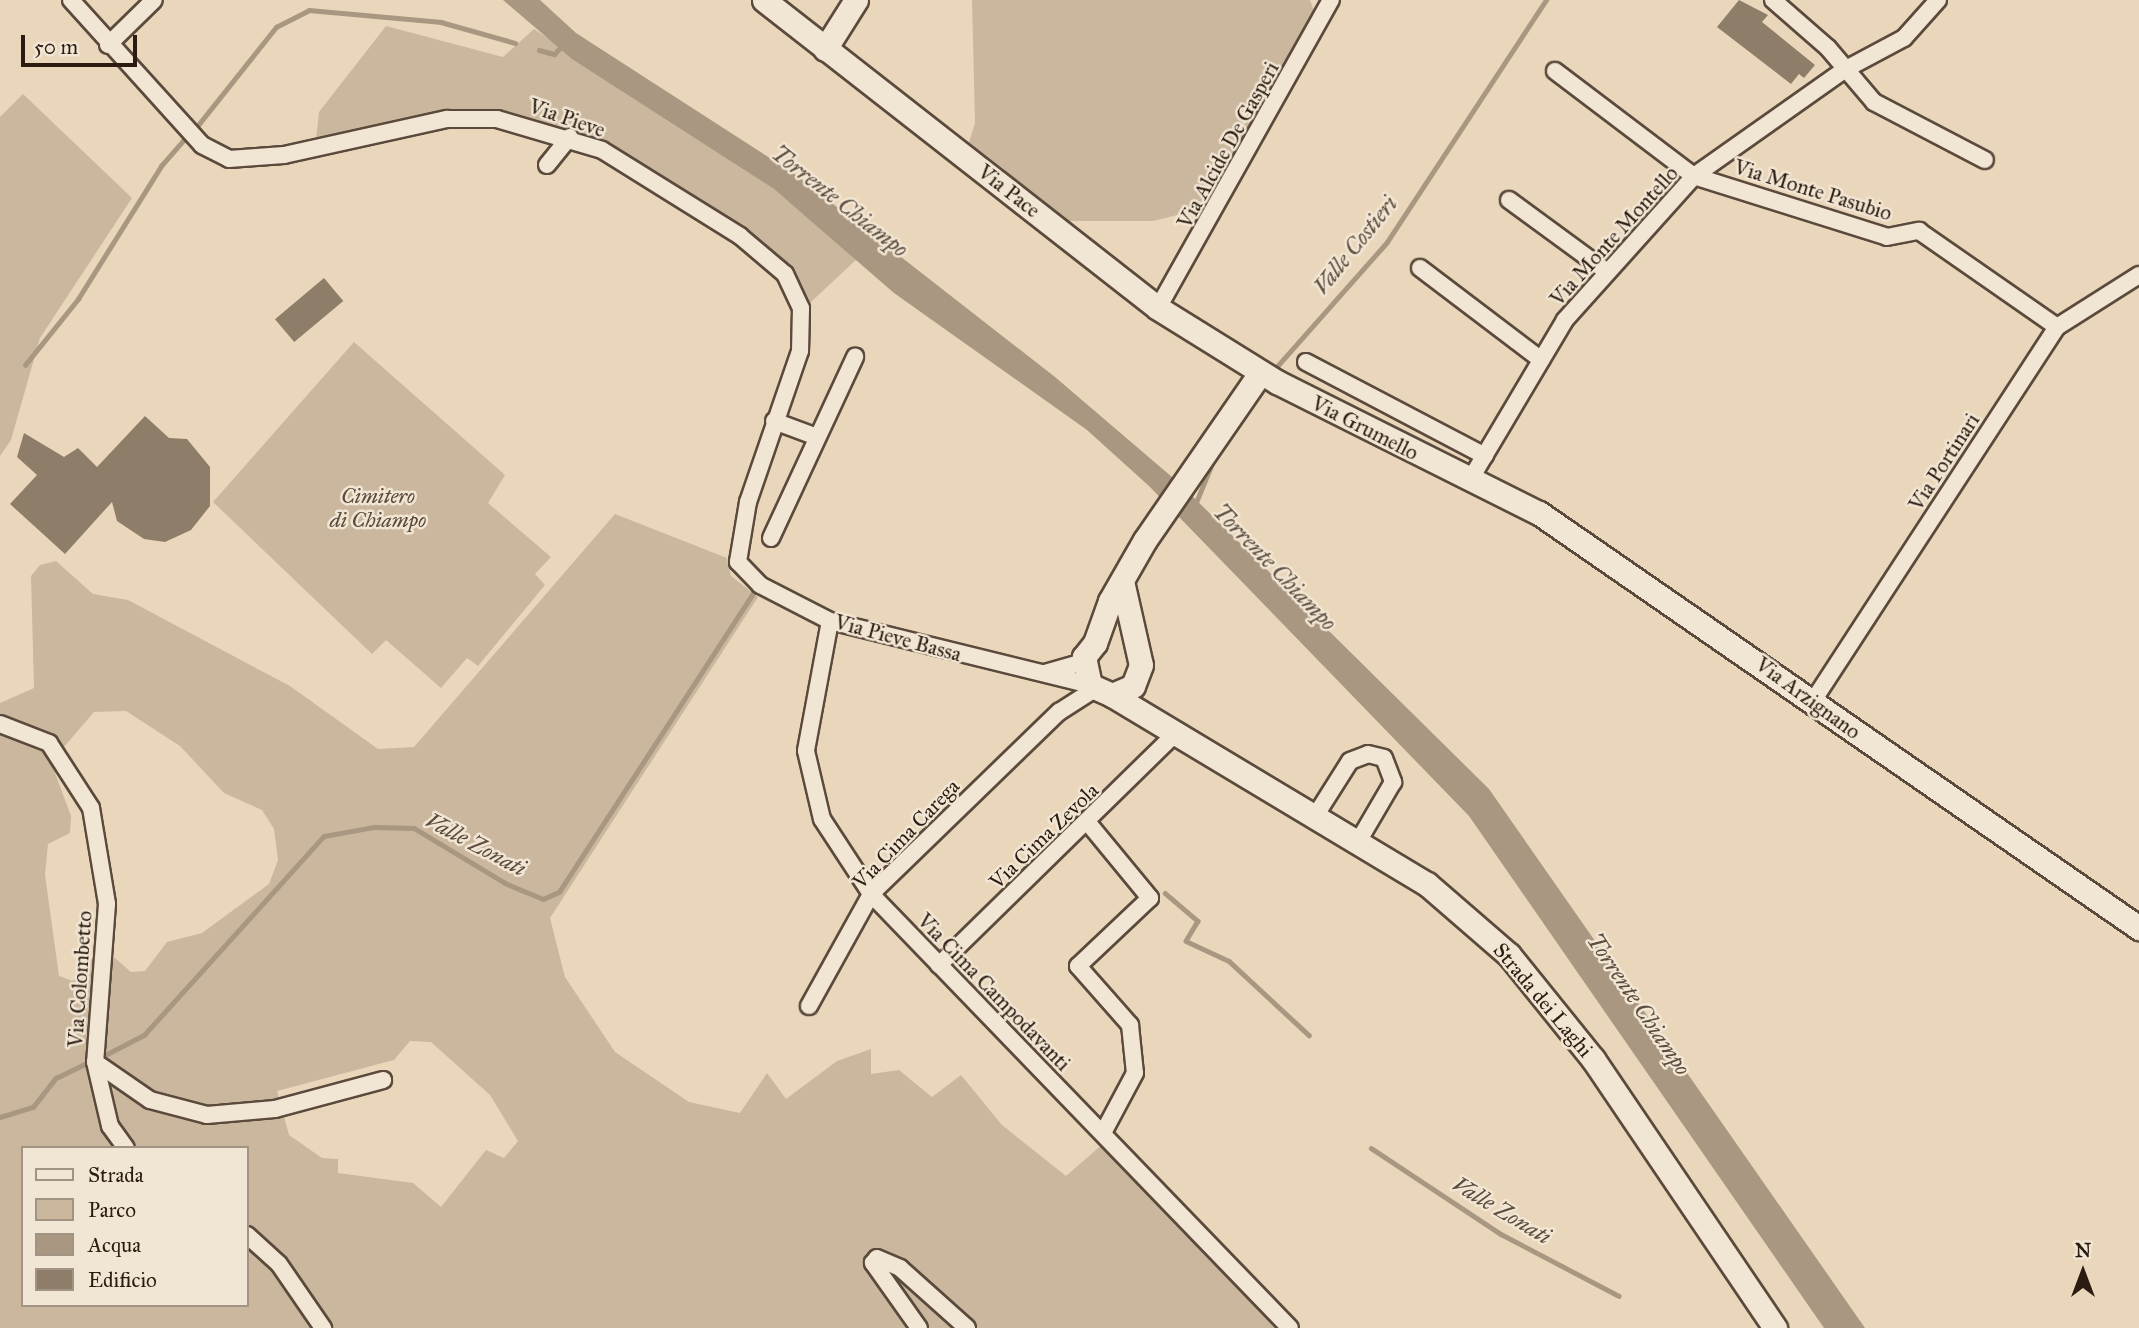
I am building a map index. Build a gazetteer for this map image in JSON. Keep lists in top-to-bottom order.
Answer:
{
  "streets": {
    "main road": [
      "Via Pace",
      "Via Grumello",
      "Via Pieve Bassa",
      "Via Arzignano",
      "Strada dei Laghi"
    ],
    "street": [
      "Via Pieve",
      "Via Alcide De Gasperi",
      "Via Monte Pasubio",
      "Via Monte Montello",
      "Via Portinari",
      "Via Cima Carega",
      "Via Cima Zevola",
      "Via Colombetto",
      "Via Cima Campodavanti"
    ]
  },
  "crossings": [
    ["Via Pieve", "Via Pieve Bassa"],
    ["Via Alcide De Gasperi", "Via Pace"],
    ["Via Monte Pasubio", "Via Monte Montello"],
    ["Via Monte Pasubio", "Via Portinari"],
    ["Via Pace", "Via Grumello"],
    ["Via Monte Montello", "Via Grumello"],
    ["Via Monte Montello", "Via Arzignano"],
    ["Via Grumello", "Via Arzignano"],
    ["Via Portinari", "Via Arzignano"],
    ["Via Pieve Bassa", "Via Cima Carega"],
    ["Via Pieve Bassa", "Via Cima Campodavanti"],
    ["Via Pieve Bassa", "Strada dei Laghi"],
    ["Via Cima Carega", "Via Cima Campodavanti"],
    ["Via Cima Carega", "Strada dei Laghi"],
    ["Via Cima Zevola", "Via Cima Campodavanti"],
    ["Via Cima Zevola", "Strada dei Laghi"]
  ],
  "water": ["Torrente Chiampo", "Valle Costieri", "Valle Zonati"],
  "parks": ["Cimitero di Chiampo"],
  "legend": [
    "Strada",
    "Parco",
    "Acqua",
    "Edificio"
  ],
  "scale_bar": "50 m",
  "north": "top"
}
